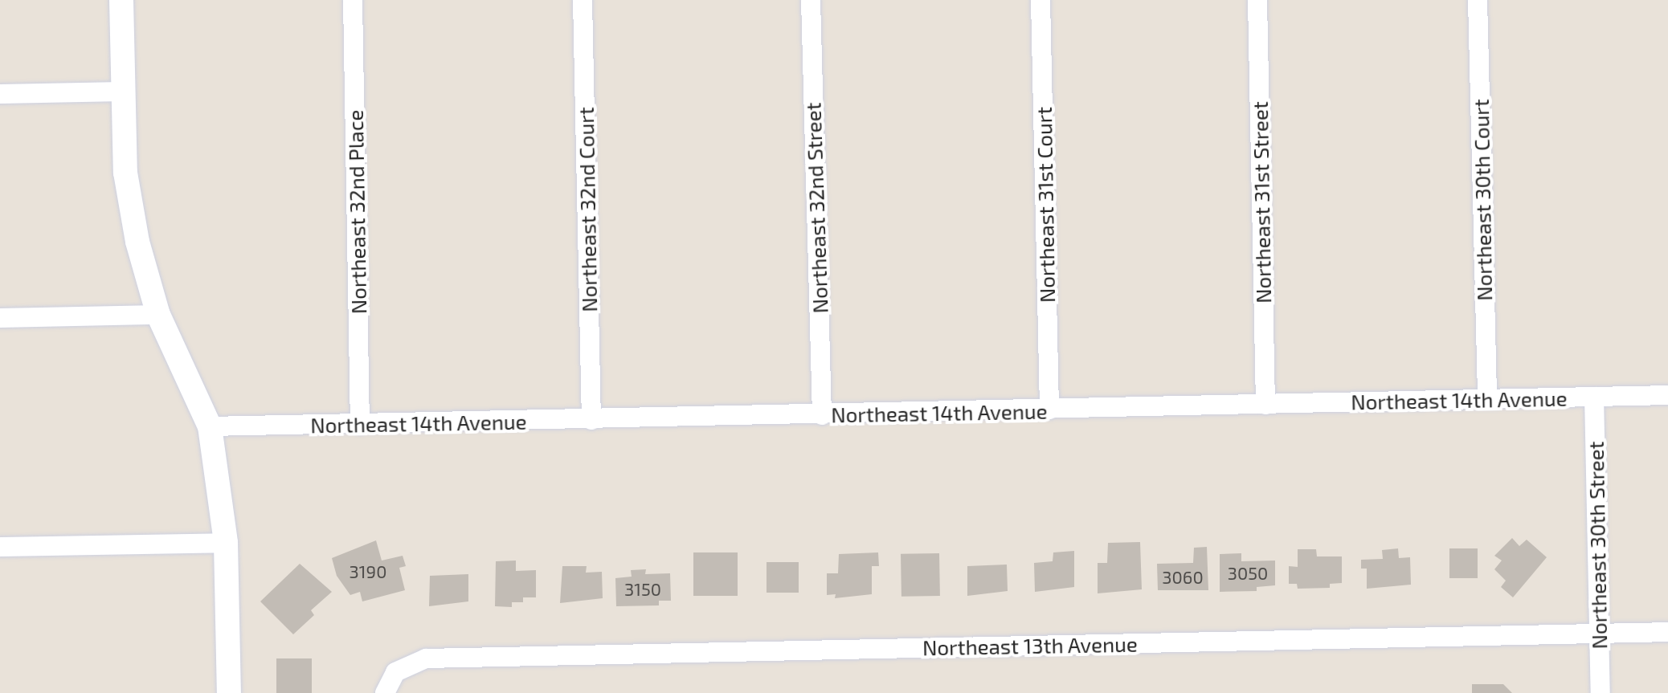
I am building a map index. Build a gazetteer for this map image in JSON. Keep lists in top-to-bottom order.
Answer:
{
  "streets": {
    "street": [
      "Northeast 30th Court",
      "Northeast 31st Street",
      "Northeast 31st Court",
      "Northeast 32nd Street",
      "Northeast 32nd Court",
      "Northeast 32nd Place",
      "Northeast 14th Avenue",
      "Northeast 30th Street",
      "Northeast 13th Avenue"
    ]
  },
  "crossings": [
    ["Northeast 30th Court", "Northeast 14th Avenue"],
    ["Northeast 31st Street", "Northeast 14th Avenue"],
    ["Northeast 31st Court", "Northeast 14th Avenue"],
    ["Northeast 32nd Street", "Northeast 14th Avenue"],
    ["Northeast 32nd Court", "Northeast 14th Avenue"],
    ["Northeast 32nd Place", "Northeast 14th Avenue"],
    ["Northeast 14th Avenue", "Northeast 30th Street"],
    ["Northeast 30th Street", "Northeast 13th Avenue"]
  ],
  "house_numbers": [
    "3190",
    "3050",
    "3060",
    "3150"
  ]
}
